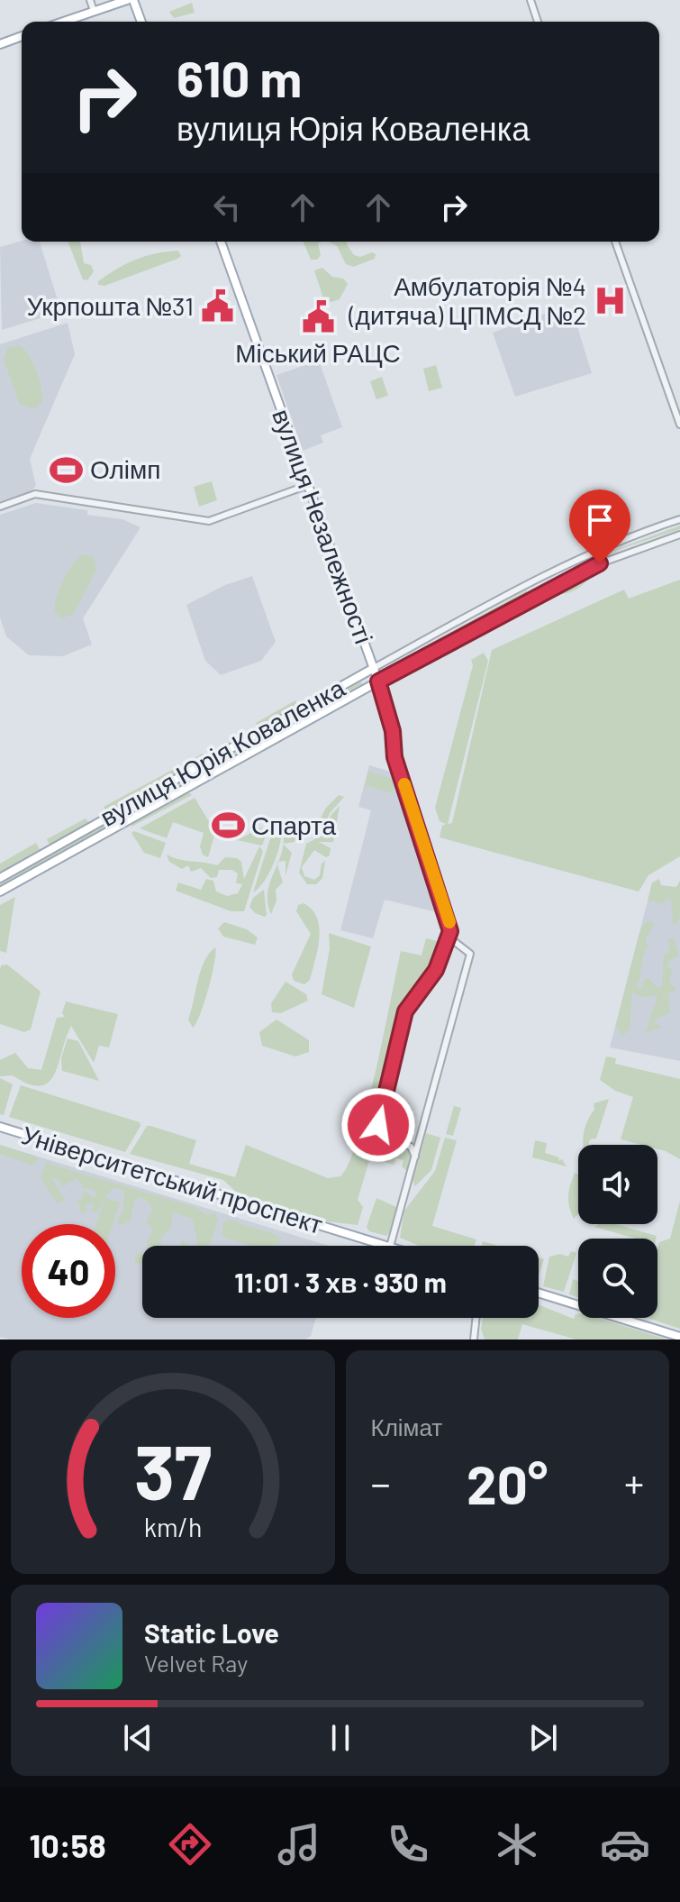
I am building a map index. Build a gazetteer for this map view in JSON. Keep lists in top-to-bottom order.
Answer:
{
  "streets": {
    "main road": ["вулиця Незалежності", "вулиця Юрія Коваленка", "Університетський проспект"]
  },
  "crossings": [
    ["вулиця Незалежності", "вулиця Юрія Коваленка"]
  ],
  "places": {
    "hospital": ["Амбулаторія №4 (дитяча) ЦПМСД №2"],
    "public building": ["Укрпошта №31", "Міський РАЦС"],
    "sports": ["Олімп", "Спарта"]
  },
  "page": {
    "turn": ["610 m", "вулиця Юрія Коваленка"],
    "limit": "40",
    "trip": "11:01 · 3 хв · 930 m",
    "tile": "Клімат",
    "heat": ["−", "20°", "+"],
    "song": ["Static Love", "Velvet Ray"],
    "tabs": "10:58",
    "gauge": ["37", "km/h"]
  }
}
